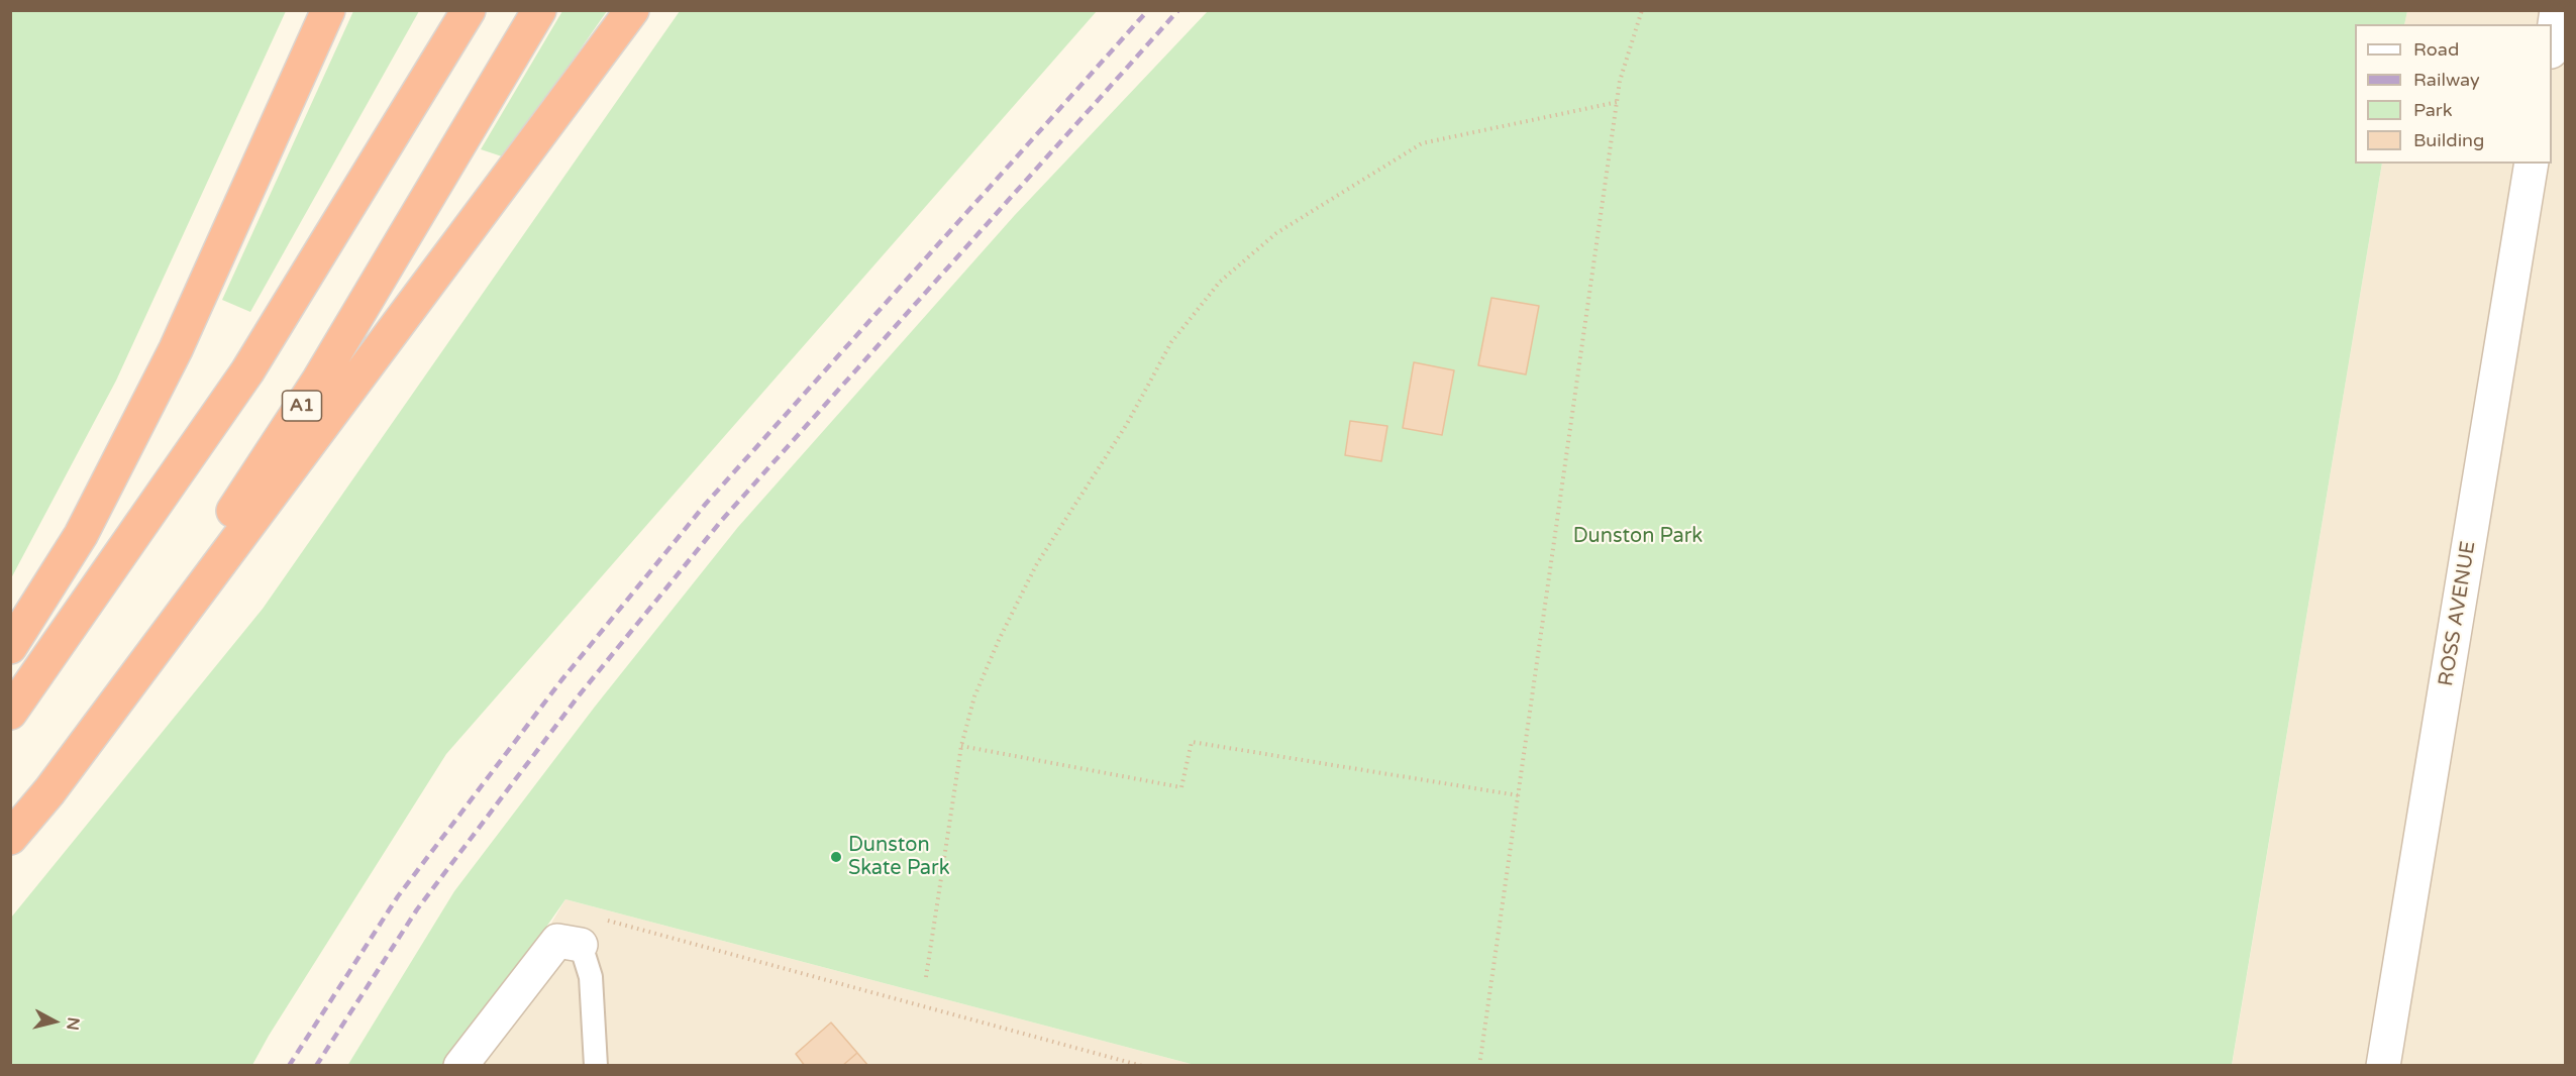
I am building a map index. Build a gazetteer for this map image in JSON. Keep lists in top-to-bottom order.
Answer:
{
  "streets": {
    "highway": ["A1"],
    "street": ["ROSS AVENUE"]
  },
  "parks": ["Dunston Park"],
  "places": ["Dunston Skate Park"],
  "legend": [
    "Road",
    "Railway",
    "Park",
    "Building"
  ],
  "north": "right"
}
